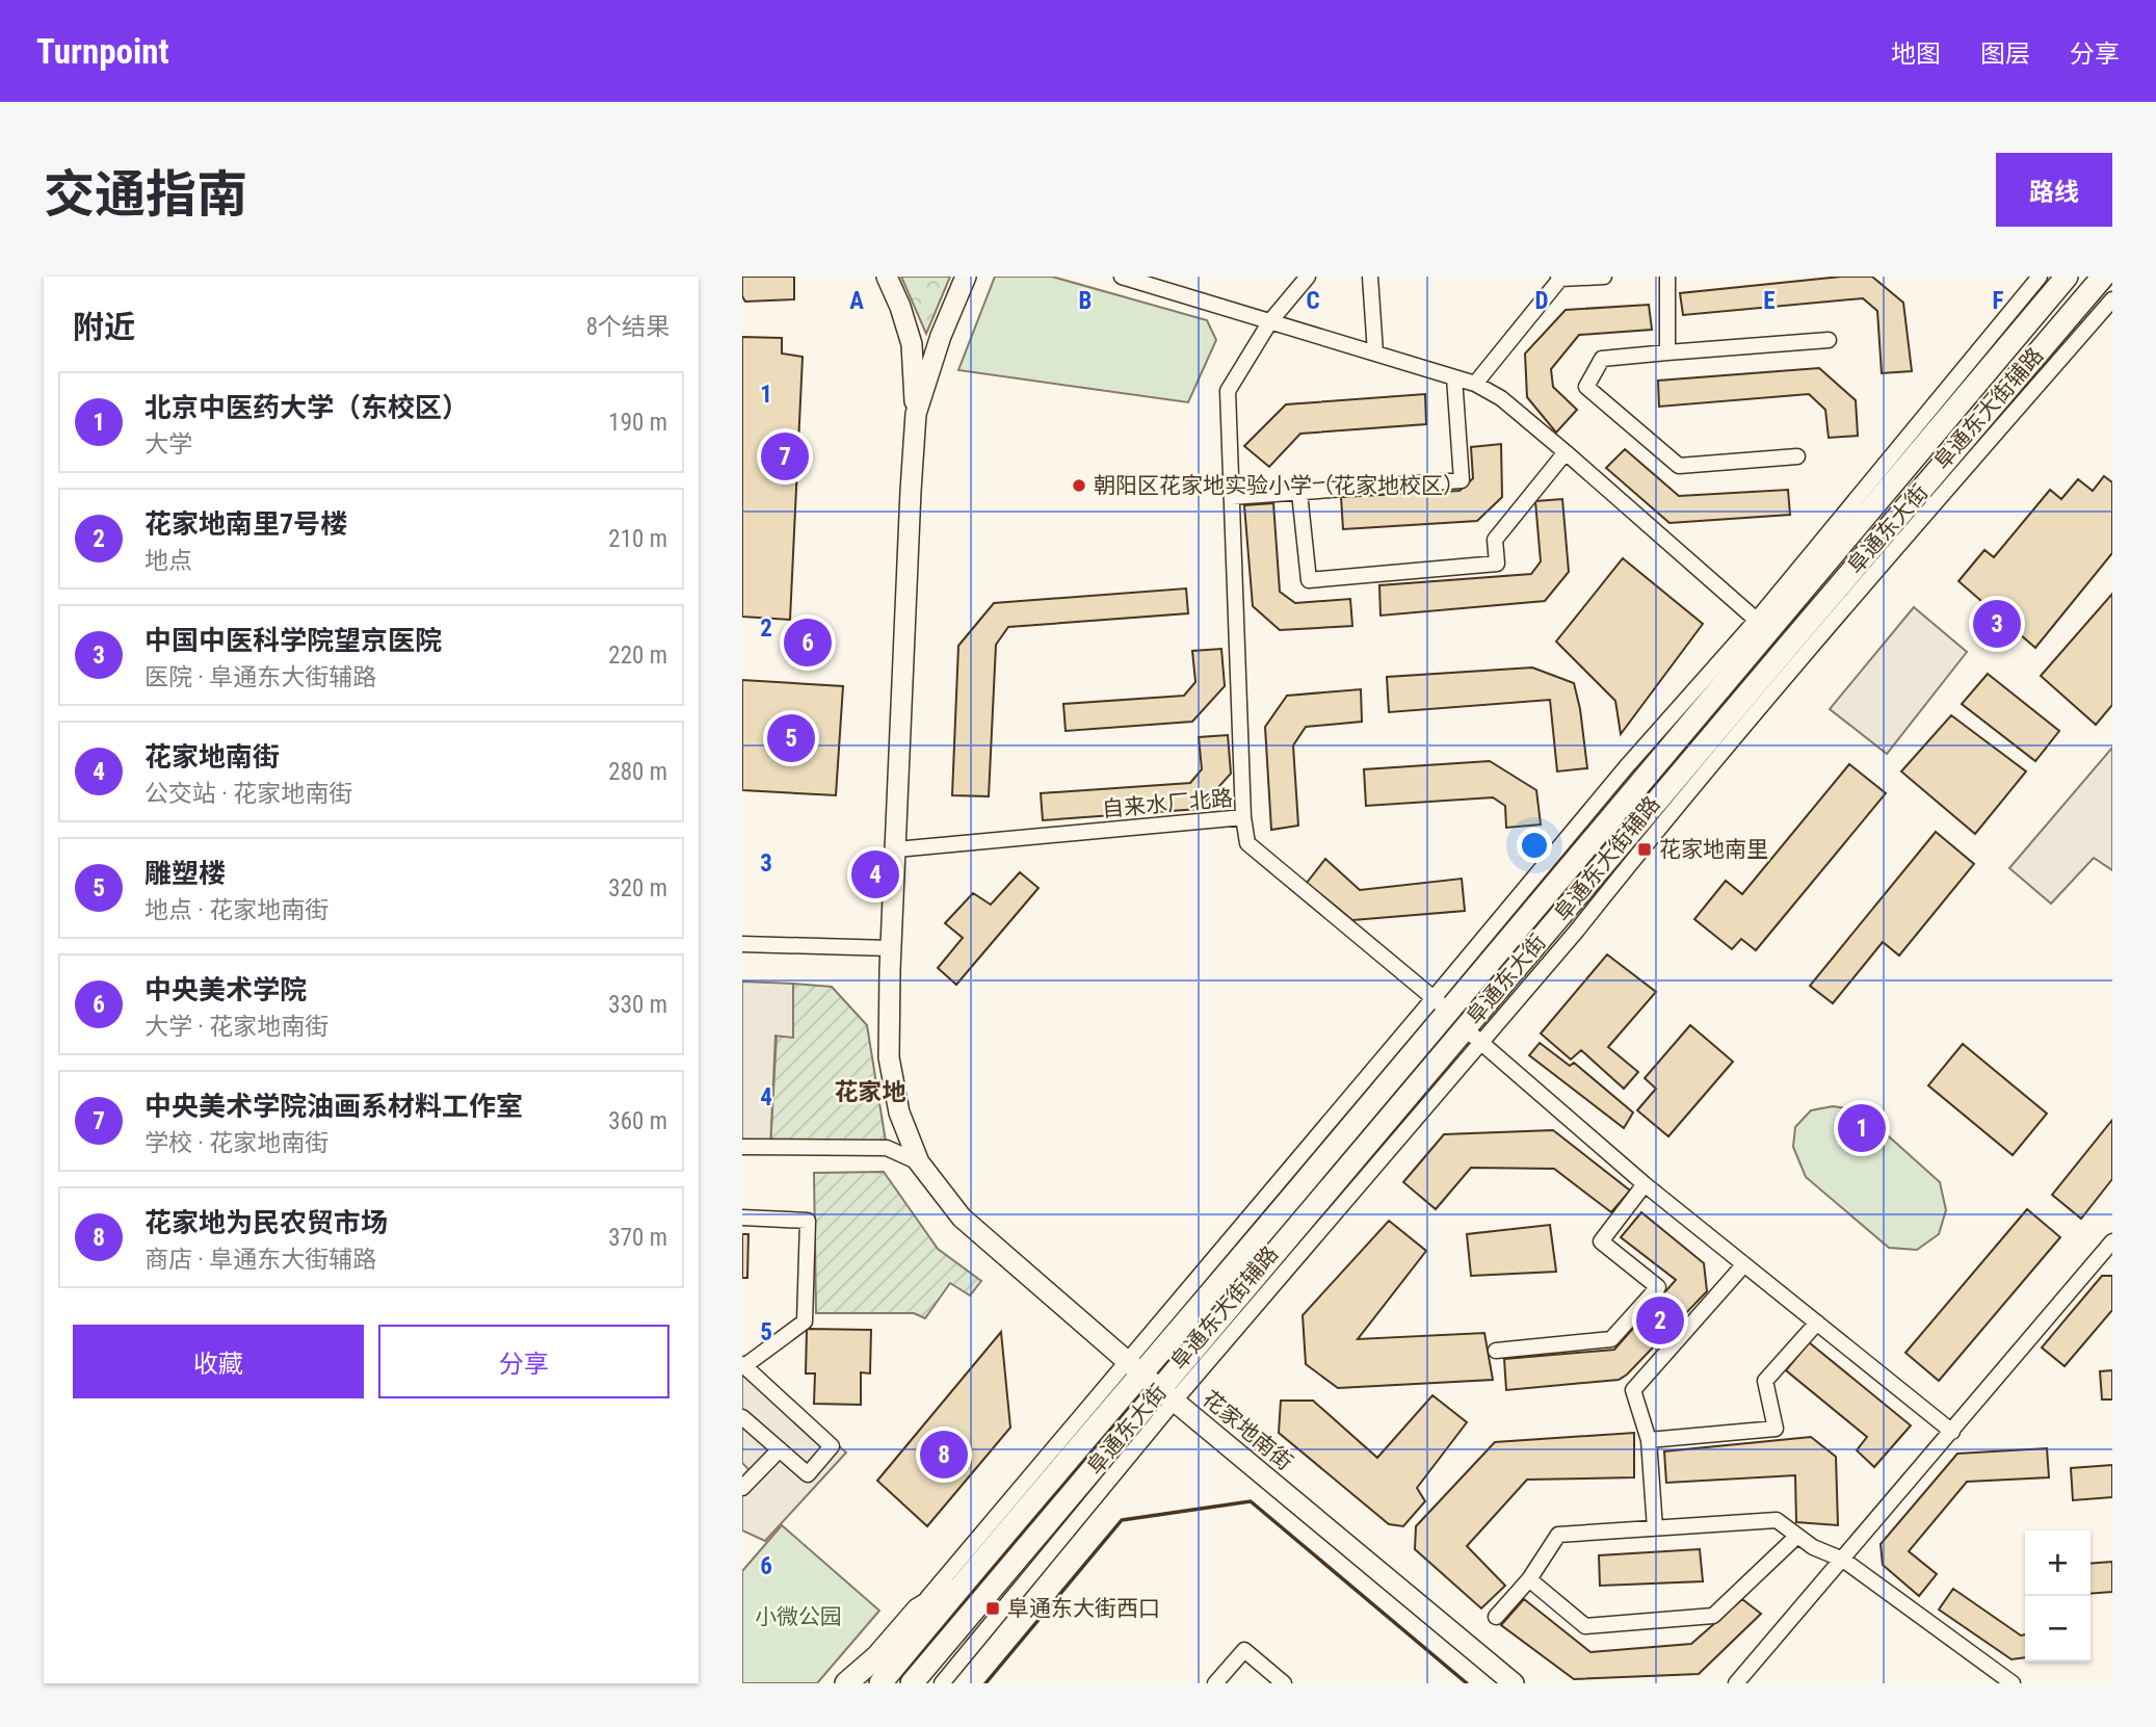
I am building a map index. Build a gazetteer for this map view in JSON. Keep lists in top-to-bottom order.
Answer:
{
  "streets": {
    "main road": ["阜通东大街"],
    "street": ["阜通东大街辅路", "自来水厂北路", "花家地南街"]
  },
  "crossings": [
    ["阜通东大街辅路", "阜通东大街"],
    ["阜通东大街辅路", "花家地南街"],
    ["阜通东大街", "自来水厂北路"],
    ["阜通东大街", "花家地南街"],
    ["自来水厂北路", "花家地南街"]
  ],
  "districts": ["花家地"],
  "parks": ["小微公园"],
  "places": {
    "other": ["朝阳区花家地实验小学（花家地校区）"],
    "transit": ["花家地南里", "阜通东大街西口"]
  },
  "page": {
    "header": "Turnpoint",
    "nav": ["地图", "图层", "分享"],
    "title": "交通指南",
    "buttons": [
      "路线",
      ["收藏", "分享"]
    ],
    "heading": ["附近", "8个结果"],
    "list": [
      {
        "mark": "1",
        "name": "北京中医药大学（东校区）",
        "note": "大学",
        "value": "190 m"
      },
      {
        "mark": "2",
        "name": "花家地南里7号楼",
        "note": "地点",
        "value": "210 m"
      },
      {
        "mark": "3",
        "name": "中国中医科学院望京医院",
        "note": "医院 · 阜通东大街辅路",
        "value": "220 m"
      },
      {
        "mark": "4",
        "name": "花家地南街",
        "note": "公交站 · 花家地南街",
        "value": "280 m"
      },
      {
        "mark": "5",
        "name": "雕塑楼",
        "note": "地点 · 花家地南街",
        "value": "320 m"
      },
      {
        "mark": "6",
        "name": "中央美术学院",
        "note": "大学 · 花家地南街",
        "value": "330 m"
      },
      {
        "mark": "7",
        "name": "中央美术学院油画系材料工作室",
        "note": "学校 · 花家地南街",
        "value": "360 m"
      },
      {
        "mark": "8",
        "name": "花家地为民农贸市场",
        "note": "商店 · 阜通东大街辅路",
        "value": "370 m"
      }
    ],
    "pins": [
      "7",
      "3",
      "6",
      "5",
      "4",
      "1",
      "2",
      "8"
    ],
    "map_buttons": ["+", "−"]
  },
  "grid": {
    "columns": [
      "A",
      "B",
      "C",
      "D",
      "E",
      "F"
    ],
    "rows": [
      "1",
      "2",
      "3",
      "4",
      "5",
      "6"
    ]
  }
}
